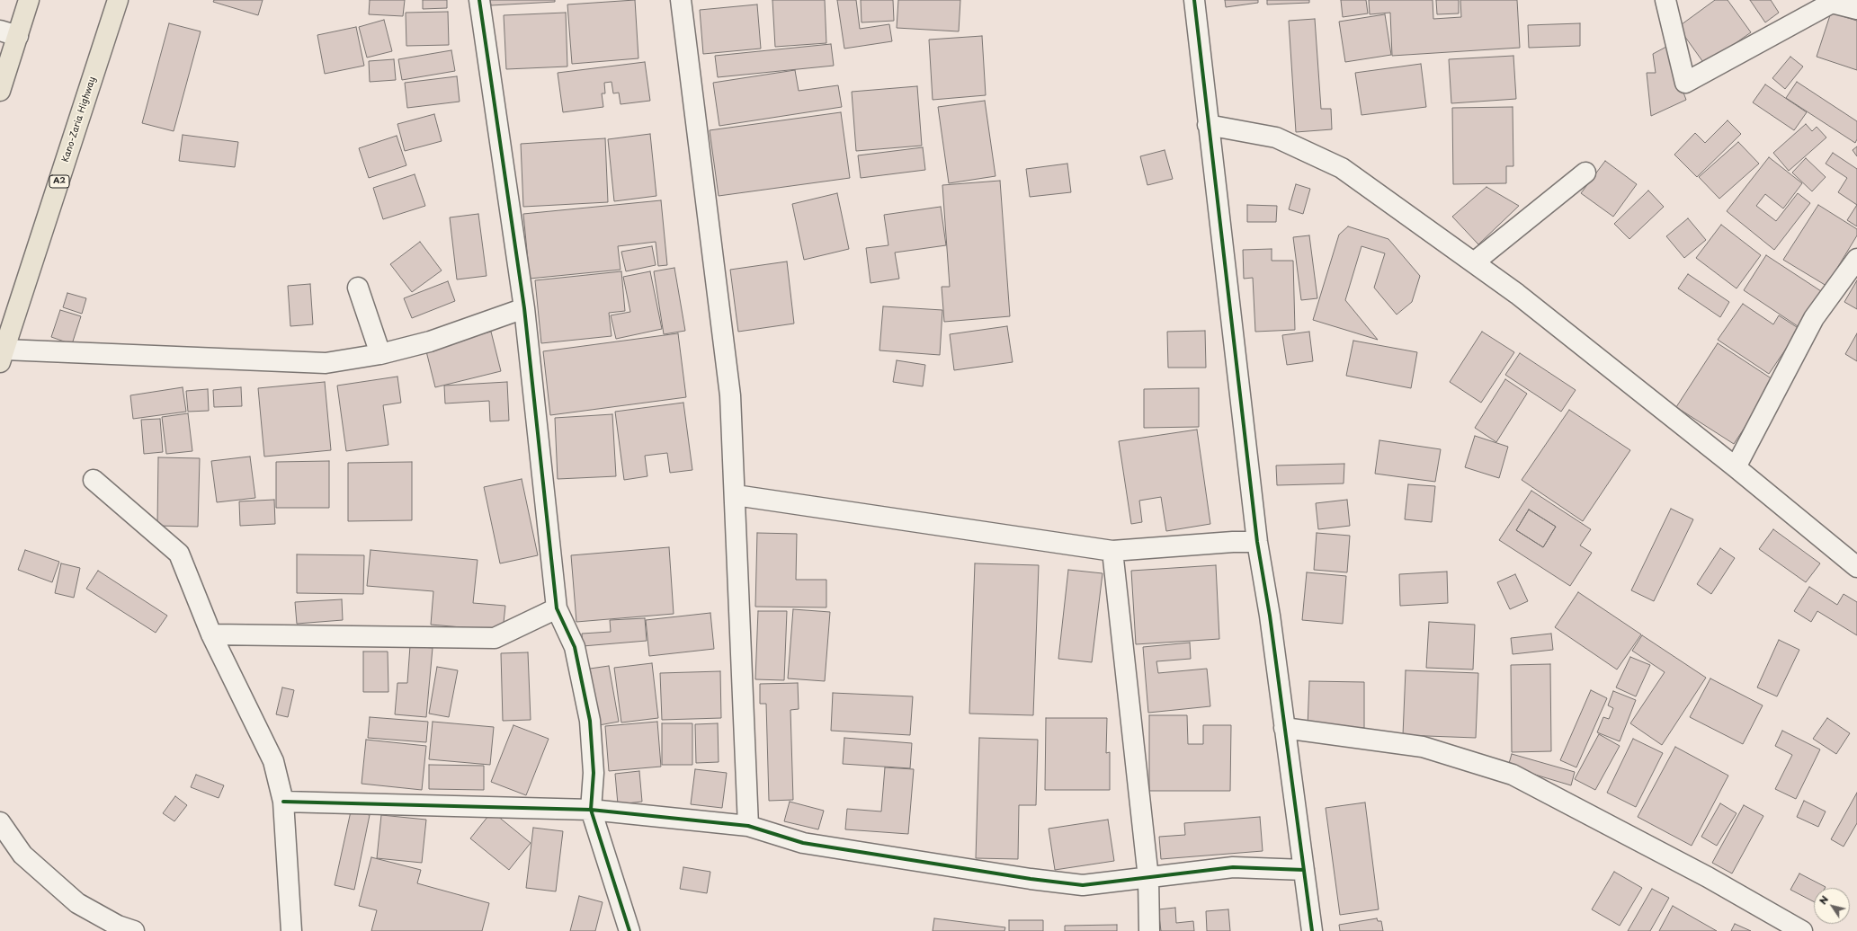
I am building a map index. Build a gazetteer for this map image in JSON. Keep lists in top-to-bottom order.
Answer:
{
  "streets": {
    "highway": ["Kano-Zaria Highway", "A2"]
  },
  "north": "top left"
}
